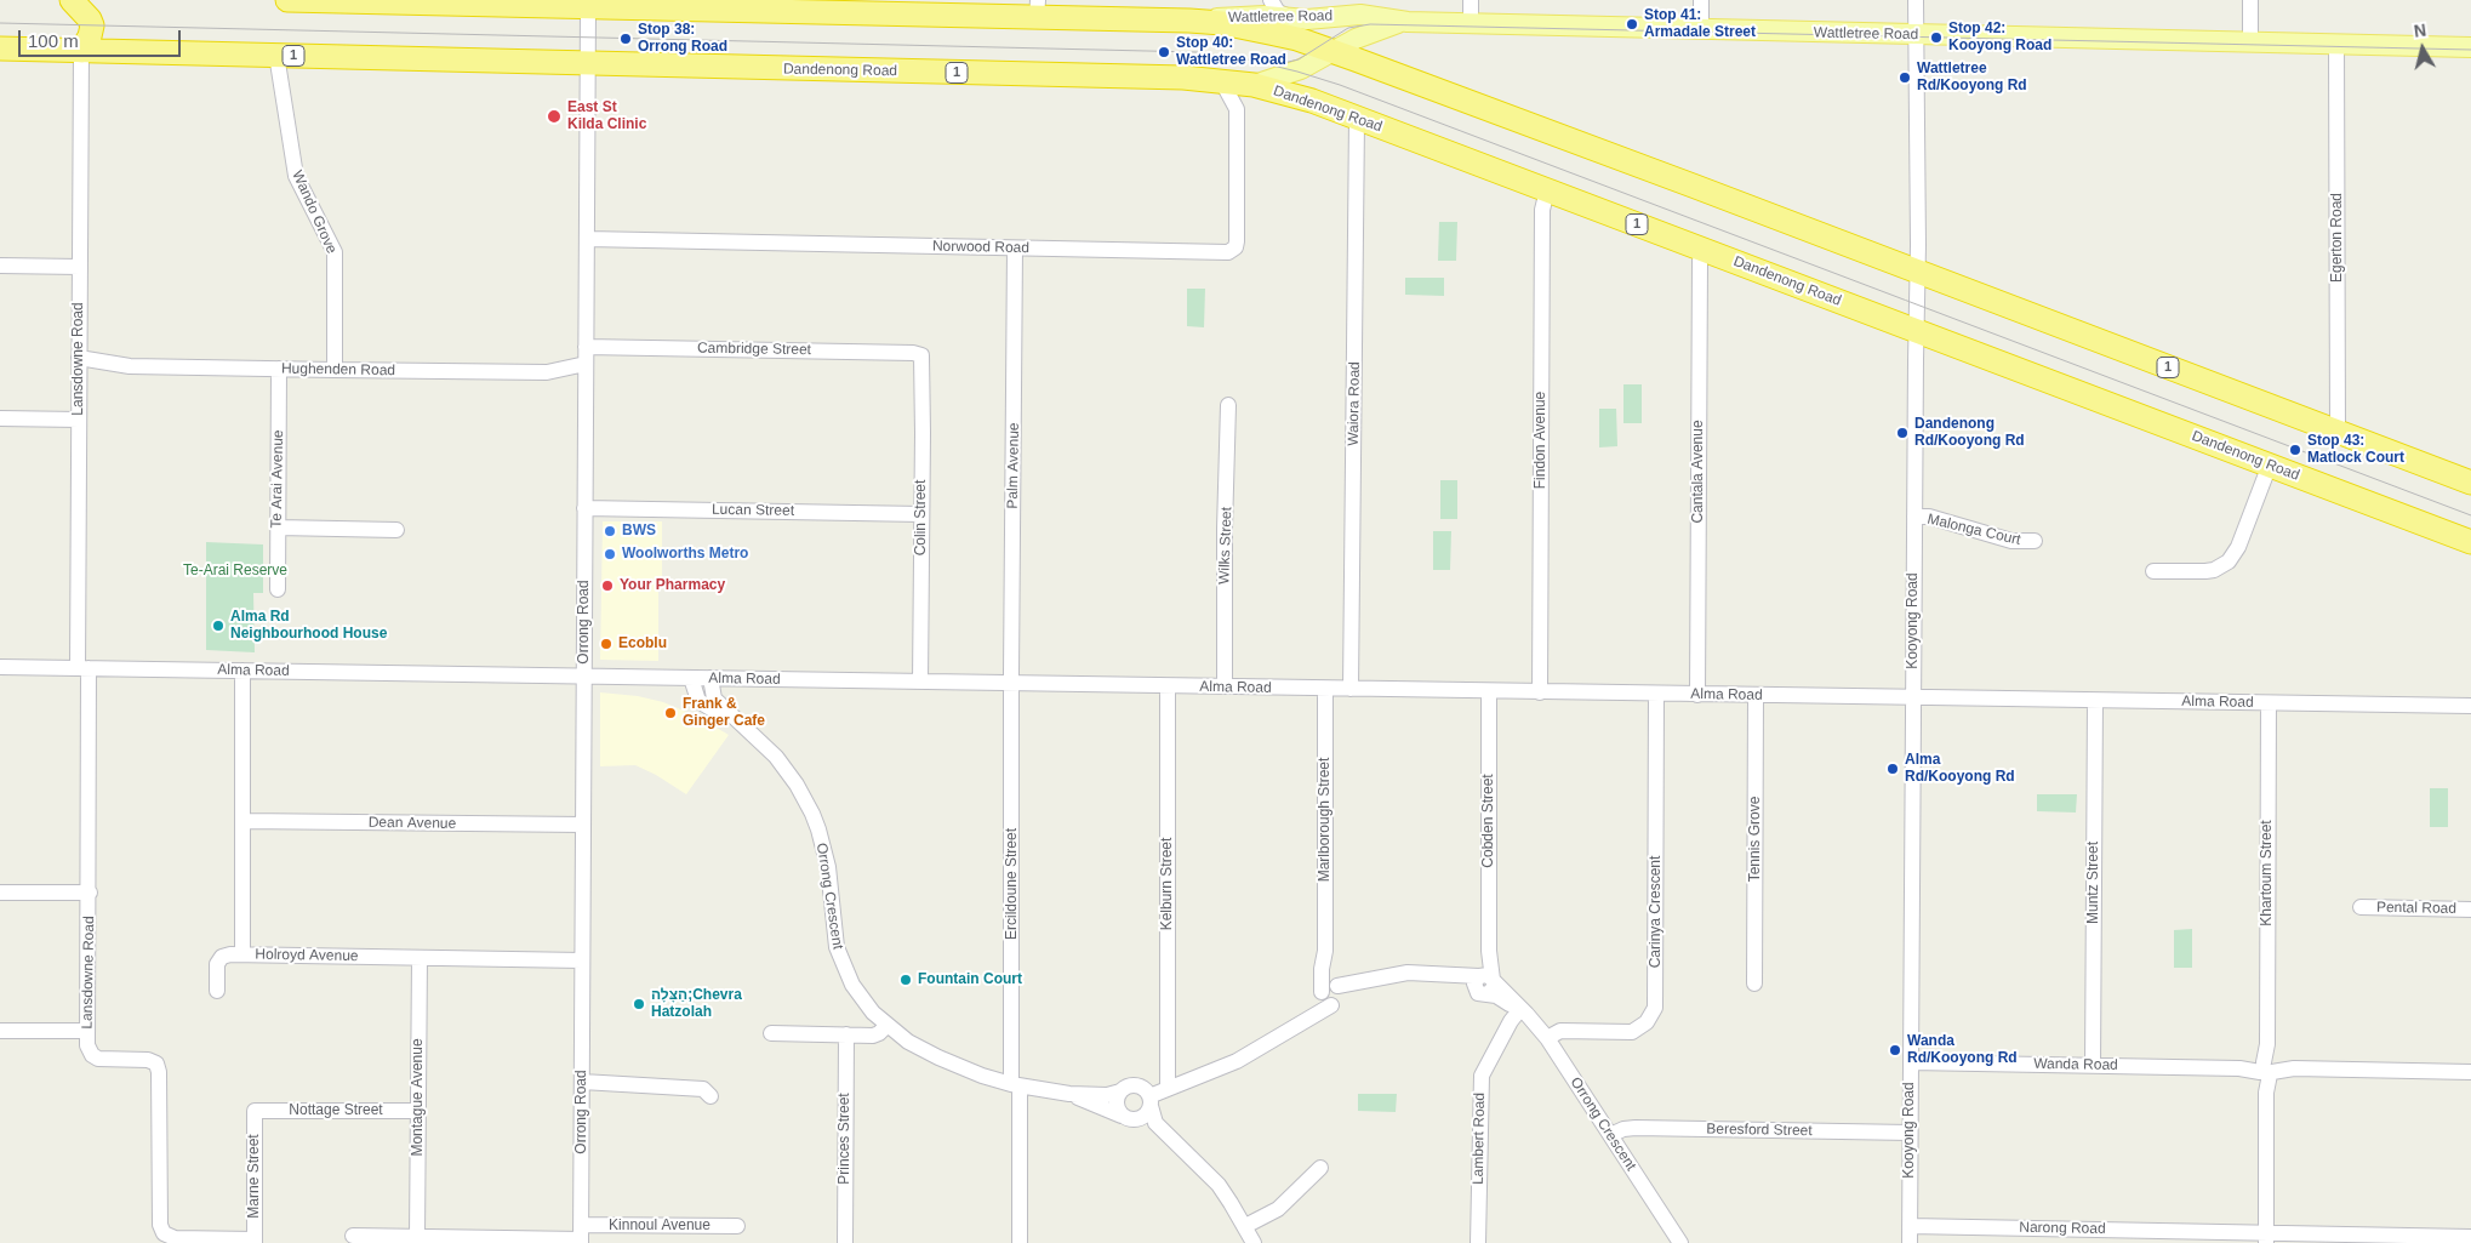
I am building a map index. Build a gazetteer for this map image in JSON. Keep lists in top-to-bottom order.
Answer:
{
  "streets": {
    "highway": ["1", "Dandenong Road"],
    "main road": ["Wattletree Road"],
    "street": [
      "Wando Grove",
      "Egerton Road",
      "Norwood Road",
      "Cambridge Street",
      "Lansdowne Road",
      "Hughenden Road",
      "Waiora Road",
      "Findon Avenue",
      "Palm Avenue",
      "Cantala Avenue",
      "Te Arai Avenue",
      "Lucan Street",
      "Colin Street",
      "Malonga Court",
      "Wilks Street",
      "Kooyong Road",
      "Orrong Road",
      "Alma Road",
      "Marlborough Street",
      "Cobden Street",
      "Dean Avenue",
      "Tennis Grove",
      "Khartoum Street",
      "Muntz Street",
      "Ercildoune Street",
      "Kelburn Street",
      "Orrong Crescent",
      "Pental Road",
      "Carinya Crescent",
      "Holroyd Avenue",
      "Wanda Road",
      "Montague Avenue",
      "Nottage Street",
      "Beresford Street",
      "Princes Street",
      "Lambert Road",
      "Marne Street",
      "Kinnoul Avenue",
      "Narong Road"
    ]
  },
  "crossings": [
    ["Wattletree Road", "1"],
    ["Wattletree Road", "Dandenong Road"],
    ["Wattletree Road", "Egerton Road"],
    ["Wattletree Road", "Kooyong Road"],
    ["1", "Egerton Road"],
    ["1", "Kooyong Road"],
    ["1", "Orrong Road"],
    ["Dandenong Road", "Wando Grove"],
    ["Dandenong Road", "Norwood Road"],
    ["Dandenong Road", "Lansdowne Road"],
    ["Dandenong Road", "Waiora Road"],
    ["Dandenong Road", "Findon Avenue"],
    ["Dandenong Road", "Cantala Avenue"],
    ["Dandenong Road", "Kooyong Road"],
    ["Dandenong Road", "Orrong Road"],
    ["Wando Grove", "Hughenden Road"],
    ["Norwood Road", "Palm Avenue"],
    ["Norwood Road", "Orrong Road"],
    ["Cambridge Street", "Colin Street"],
    ["Cambridge Street", "Orrong Road"],
    ["Lansdowne Road", "Hughenden Road"],
    ["Lansdowne Road", "Alma Road"],
    ["Lansdowne Road", "Marne Street"],
    ["Hughenden Road", "Te Arai Avenue"],
    ["Hughenden Road", "Orrong Road"],
    ["Waiora Road", "Alma Road"],
    ["Findon Avenue", "Alma Road"],
    ["Palm Avenue", "Alma Road"],
    ["Palm Avenue", "Ercildoune Street"],
    ["Cantala Avenue", "Alma Road"],
    ["Lucan Street", "Colin Street"],
    ["Lucan Street", "Orrong Road"],
    ["Colin Street", "Alma Road"],
    ["Malonga Court", "Kooyong Road"],
    ["Wilks Street", "Alma Road"],
    ["Kooyong Road", "Alma Road"],
    ["Kooyong Road", "Wanda Road"],
    ["Kooyong Road", "Beresford Street"],
    ["Kooyong Road", "Narong Road"],
    ["Orrong Road", "Alma Road"],
    ["Orrong Road", "Dean Avenue"],
    ["Orrong Road", "Holroyd Avenue"],
    ["Orrong Road", "Kinnoul Avenue"],
    ["Alma Road", "Marlborough Street"],
    ["Alma Road", "Cobden Street"],
    ["Alma Road", "Tennis Grove"],
    ["Alma Road", "Khartoum Street"],
    ["Alma Road", "Muntz Street"],
    ["Alma Road", "Ercildoune Street"],
    ["Alma Road", "Kelburn Street"],
    ["Alma Road", "Orrong Crescent"],
    ["Alma Road", "Carinya Crescent"],
    ["Alma Road", "Holroyd Avenue"],
    ["Marlborough Street", "Orrong Crescent"],
    ["Cobden Street", "Orrong Crescent"],
    ["Dean Avenue", "Holroyd Avenue"],
    ["Khartoum Street", "Wanda Road"],
    ["Khartoum Street", "Narong Road"],
    ["Muntz Street", "Wanda Road"],
    ["Ercildoune Street", "Orrong Crescent"],
    ["Kelburn Street", "Orrong Crescent"],
    ["Orrong Crescent", "Carinya Crescent"],
    ["Orrong Crescent", "Beresford Street"],
    ["Orrong Crescent", "Lambert Road"],
    ["Holroyd Avenue", "Montague Avenue"],
    ["Montague Avenue", "Nottage Street"],
    ["Montague Avenue", "Kinnoul Avenue"],
    ["Nottage Street", "Marne Street"]
  ],
  "parks": ["Te-Arai Reserve"],
  "places": [
    "Stop 41: Armadale Street",
    "Stop 42: Kooyong Road",
    "Stop 38: Orrong Road",
    "Stop 40: Wattletree Road",
    "Wattletree Rd/Kooyong Rd",
    "East St Kilda Clinic",
    "Dandenong Rd/Kooyong Rd",
    "Stop 43: Matlock Court",
    "BWS",
    "Woolworths Metro",
    "Your Pharmacy",
    "Alma Rd Neighbourhood House",
    "Ecoblu",
    "Frank & Ginger Cafe",
    "Alma Rd/Kooyong Rd",
    "Fountain Court",
    "הַצָּלָה;Chevra Hatzolah",
    "Wanda Rd/Kooyong Rd"
  ],
  "scale_bar": "100 m",
  "north": "top"
}
